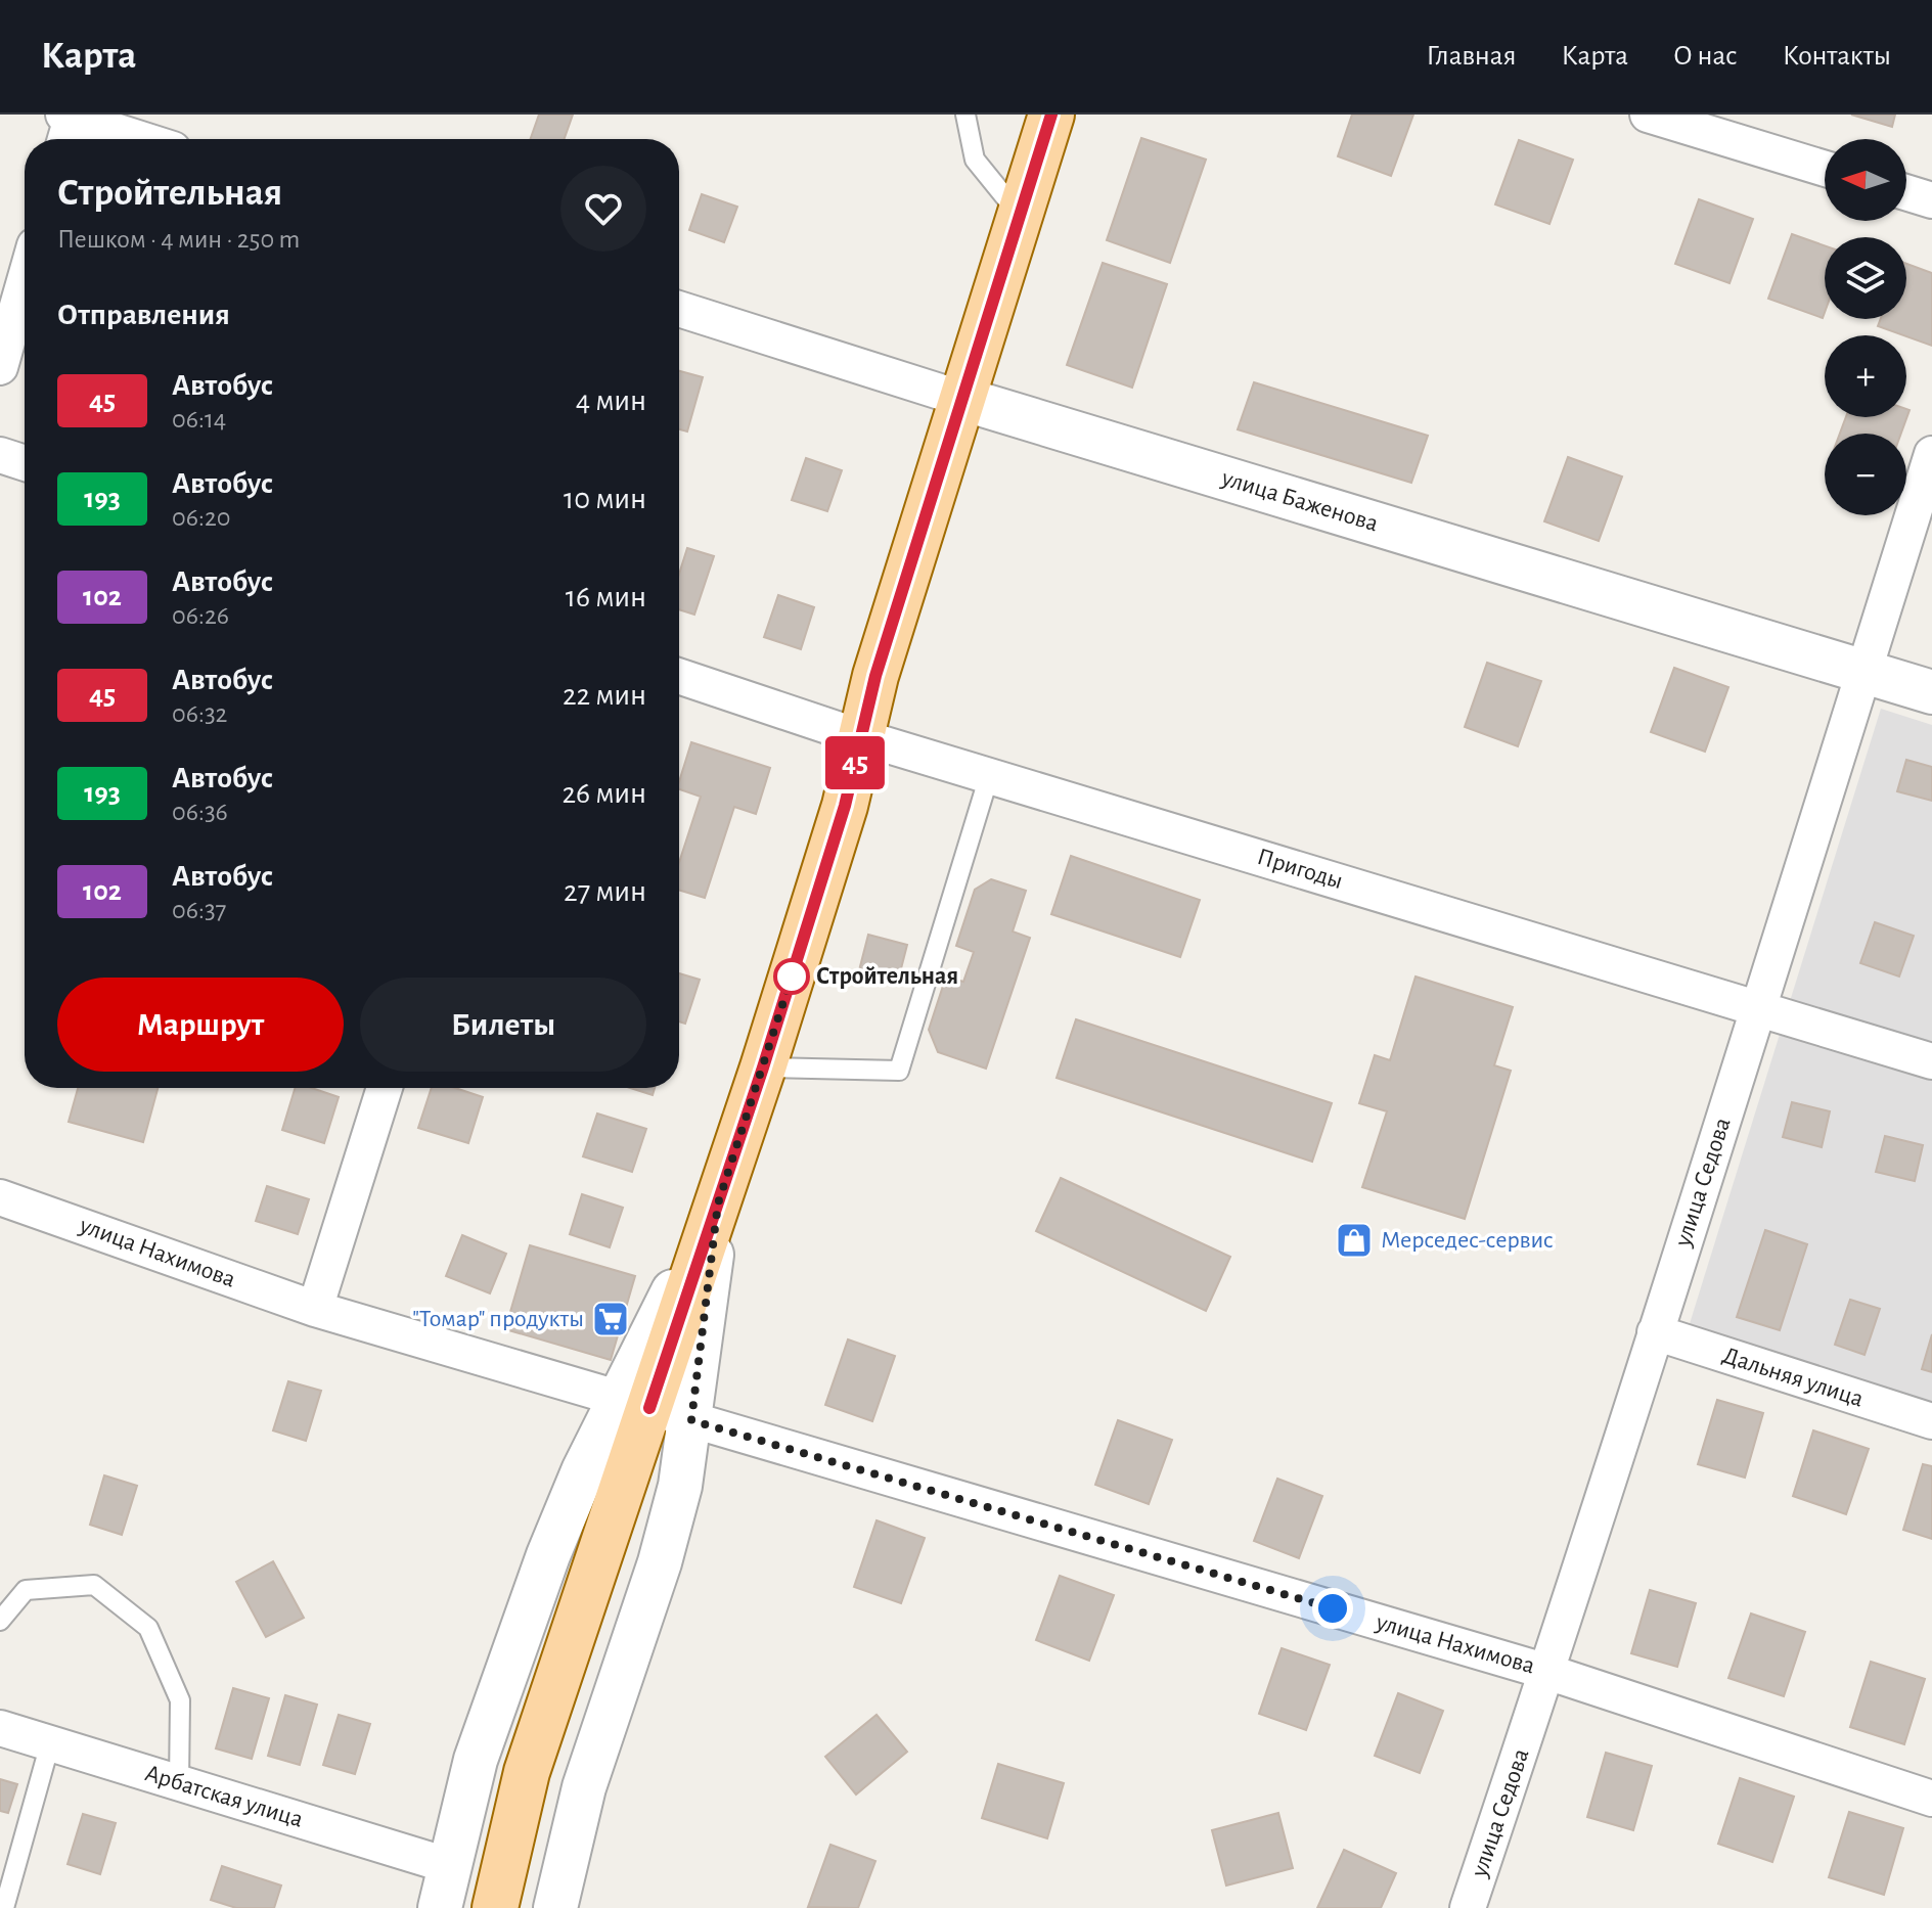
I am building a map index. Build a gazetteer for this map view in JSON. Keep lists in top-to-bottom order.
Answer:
{
  "streets": {
    "street": [
      "улица Баженова",
      "Пригоды",
      "улица Седова",
      "улица Нахимова",
      "Дальняя улица",
      "Арбатская улица"
    ]
  },
  "crossings": [
    ["улица Баженова", "улица Седова"],
    ["Пригоды", "улица Седова"],
    ["улица Седова", "улица Нахимова"],
    ["улица Седова", "Дальняя улица"]
  ],
  "places": {
    "other": ["Стройтельная"],
    "shop": ["Мерседес-сервис"],
    "supermarket": ["\"Томар\" продукты"]
  },
  "lines": ["bus line 45"],
  "north": "left",
  "page": {
    "header": "Карта",
    "nav": [
      "Главная",
      "Карта",
      "О нас",
      "Контакты"
    ],
    "on_map": "45",
    "map_buttons": ["+", "−"],
    "heading": [
      ["Стройтельная", "Пешком · 4 мин · 250 m"],
      "Отправления"
    ],
    "list": [
      {
        "mark": "45",
        "name": "Автобус",
        "note": "06:14",
        "value": "4 мин"
      },
      {
        "mark": "193",
        "name": "Автобус",
        "note": "06:20",
        "value": "10 мин"
      },
      {
        "mark": "102",
        "name": "Автобус",
        "note": "06:26",
        "value": "16 мин"
      },
      {
        "mark": "45",
        "name": "Автобус",
        "note": "06:32",
        "value": "22 мин"
      },
      {
        "mark": "193",
        "name": "Автобус",
        "note": "06:36",
        "value": "26 мин"
      },
      {
        "mark": "102",
        "name": "Автобус",
        "note": "06:37",
        "value": "27 мин"
      }
    ],
    "buttons": ["Маршрут", "Билеты"]
  }
}
